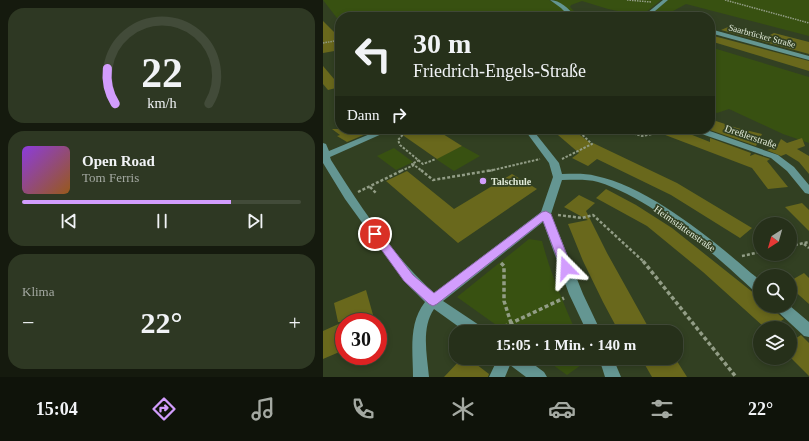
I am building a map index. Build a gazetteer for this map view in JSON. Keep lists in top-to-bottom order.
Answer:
{
  "streets": {
    "street": ["Saarbrücker Straße", "Dreßlerstraße", "Heimstättenstraße"]
  },
  "places": ["Talschule"],
  "north": "bottom left",
  "page": {
    "turn": ["30 m", "Friedrich-Engels-Straße"],
    "then": "Dann",
    "song": ["Open Road", "Tom Ferris"],
    "tile": "Klima",
    "heat": ["−", "22°", "+"],
    "limit": "30",
    "trip": "15:05 · 1 Min. · 140 m",
    "tabs": ["15:04", "22°"],
    "gauge": ["22", "km/h"]
  }
}
